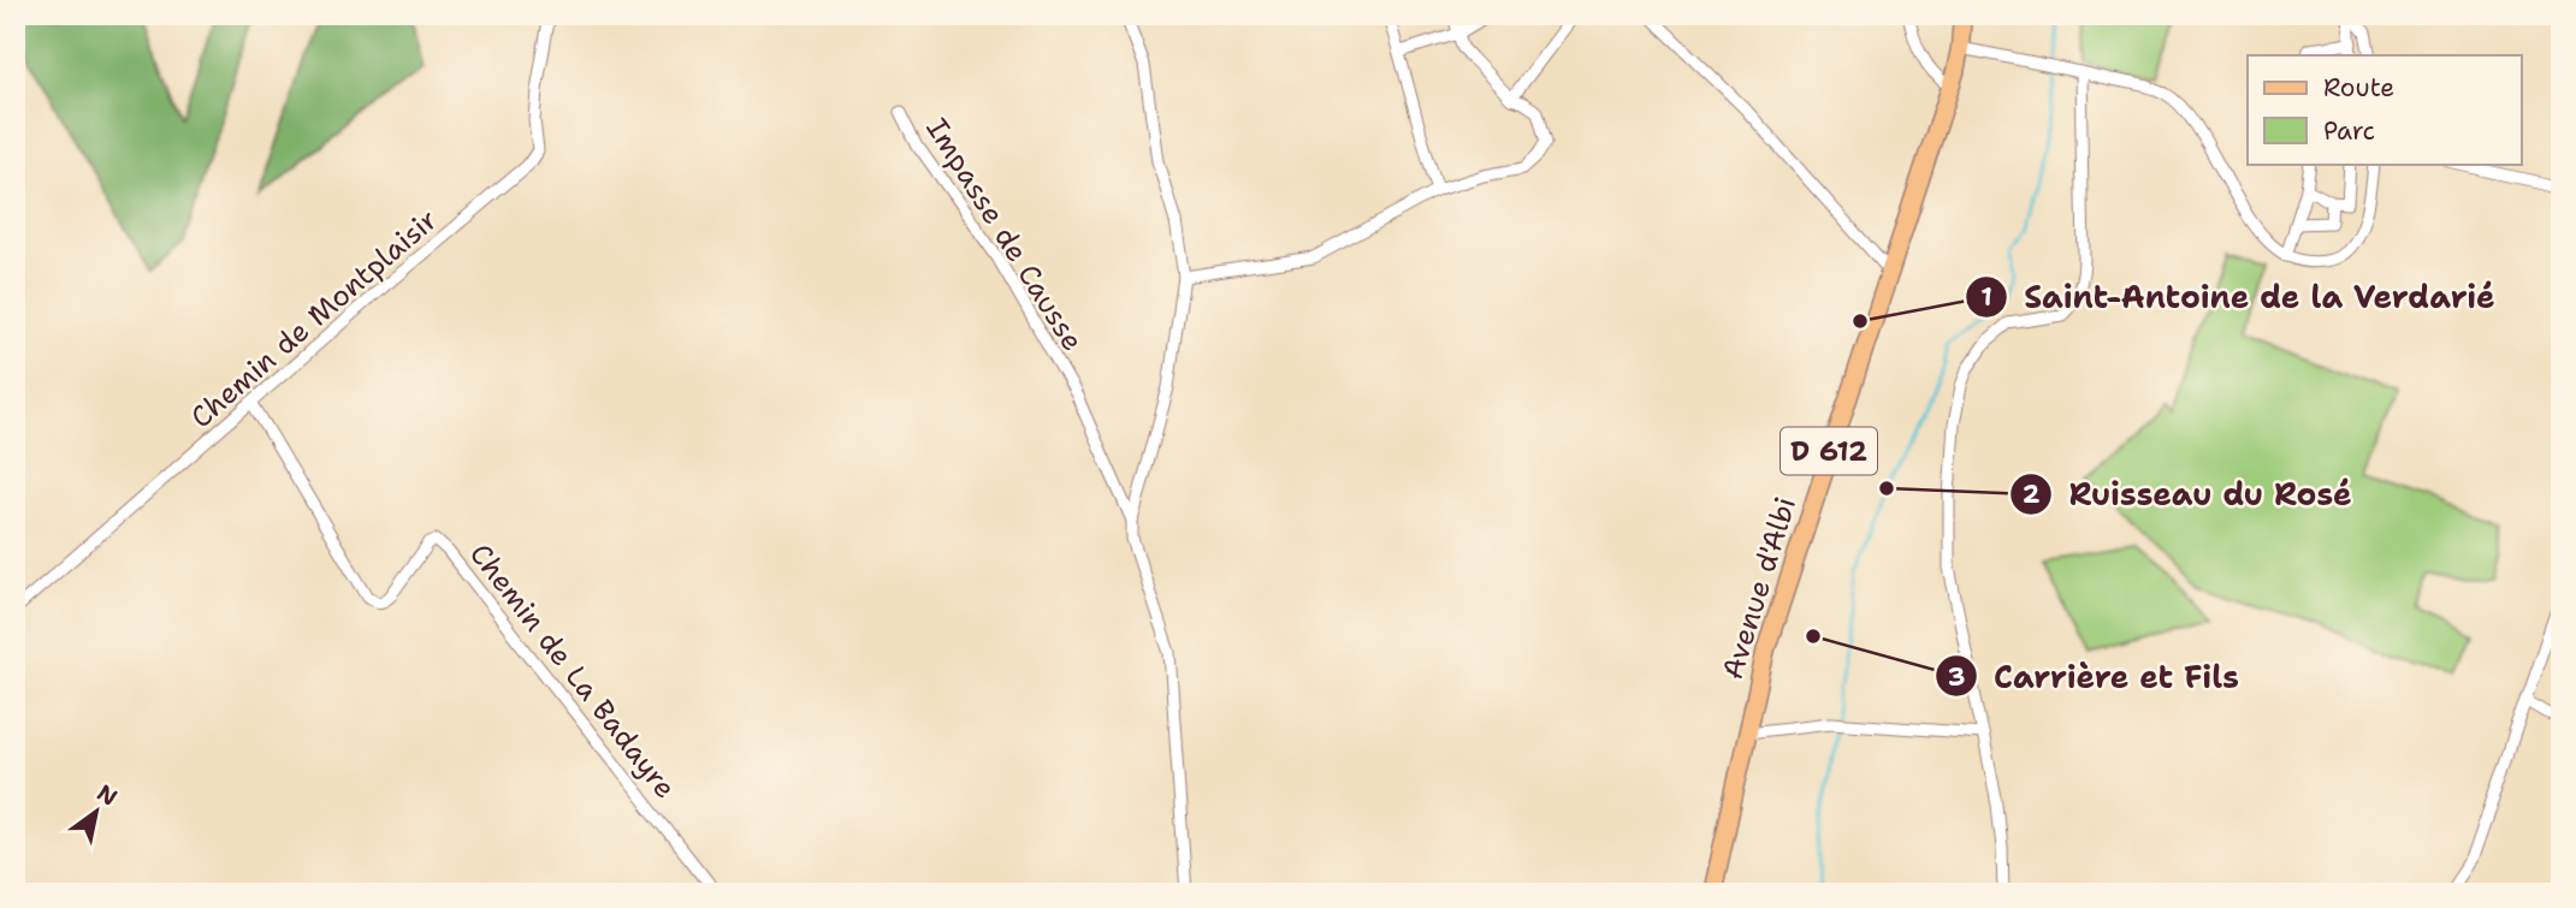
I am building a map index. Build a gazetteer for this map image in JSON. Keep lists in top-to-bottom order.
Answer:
{
  "streets": {
    "main road": ["D 612", "Avenue d'Albi"],
    "street": ["Impasse de Causse", "Chemin de Montplaisir", "Chemin de La Badayre"]
  },
  "crossings": [
    ["Chemin de Montplaisir", "Chemin de La Badayre"]
  ],
  "places": ["Saint-Antoine de la Verdarié", "Ruisseau du Rosé", "Carrière et Fils"],
  "legend": ["Route", "Parc"],
  "north": "top right"
}
